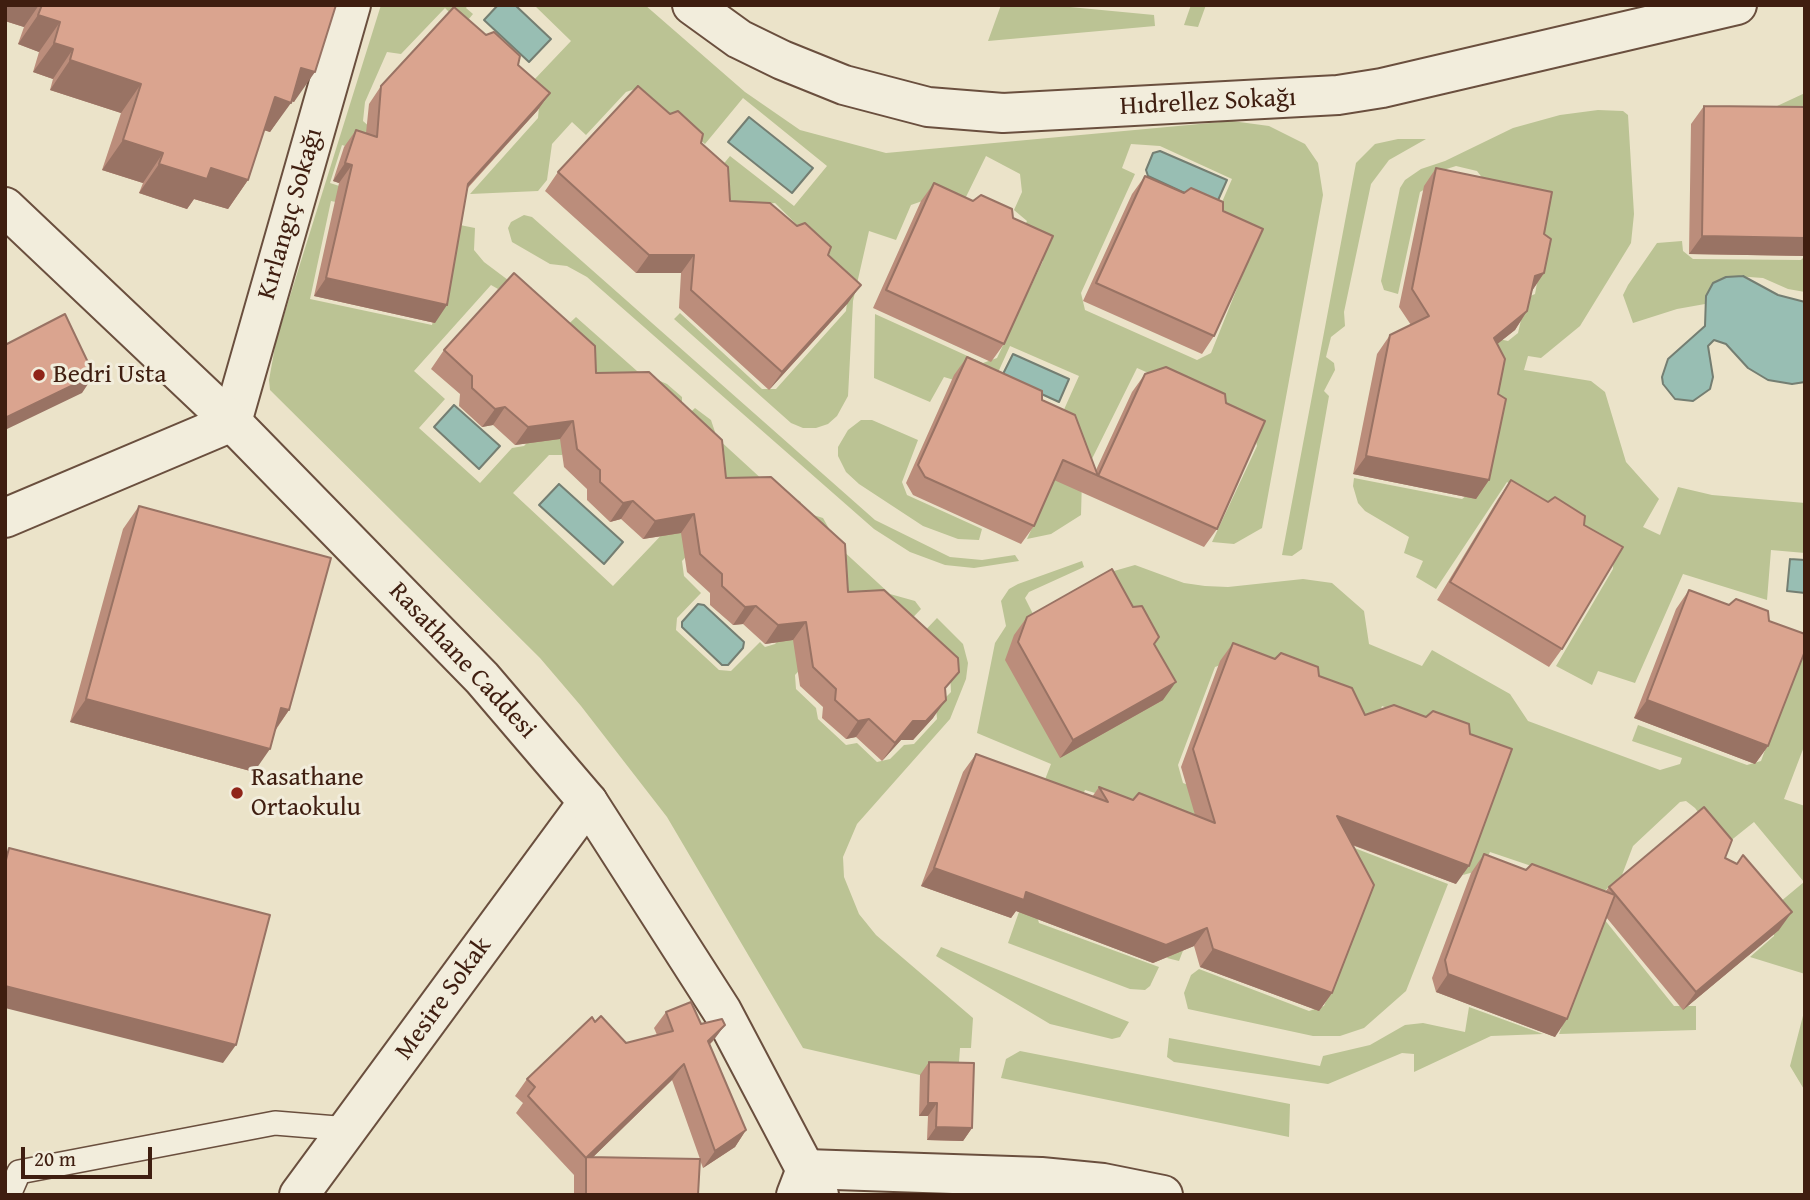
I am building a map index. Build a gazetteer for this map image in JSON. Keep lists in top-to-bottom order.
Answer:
{
  "streets": {
    "street": [
      "Hıdrellez Sokağı",
      "Kırlangıç Sokağı",
      "Rasathane Caddesi",
      "Mesire Sokak"
    ]
  },
  "crossings": [
    ["Kırlangıç Sokağı", "Rasathane Caddesi"],
    ["Rasathane Caddesi", "Mesire Sokak"]
  ],
  "places": ["Bedri Usta", "Rasathane Ortaokulu"],
  "scale_bar": "20 m"
}
